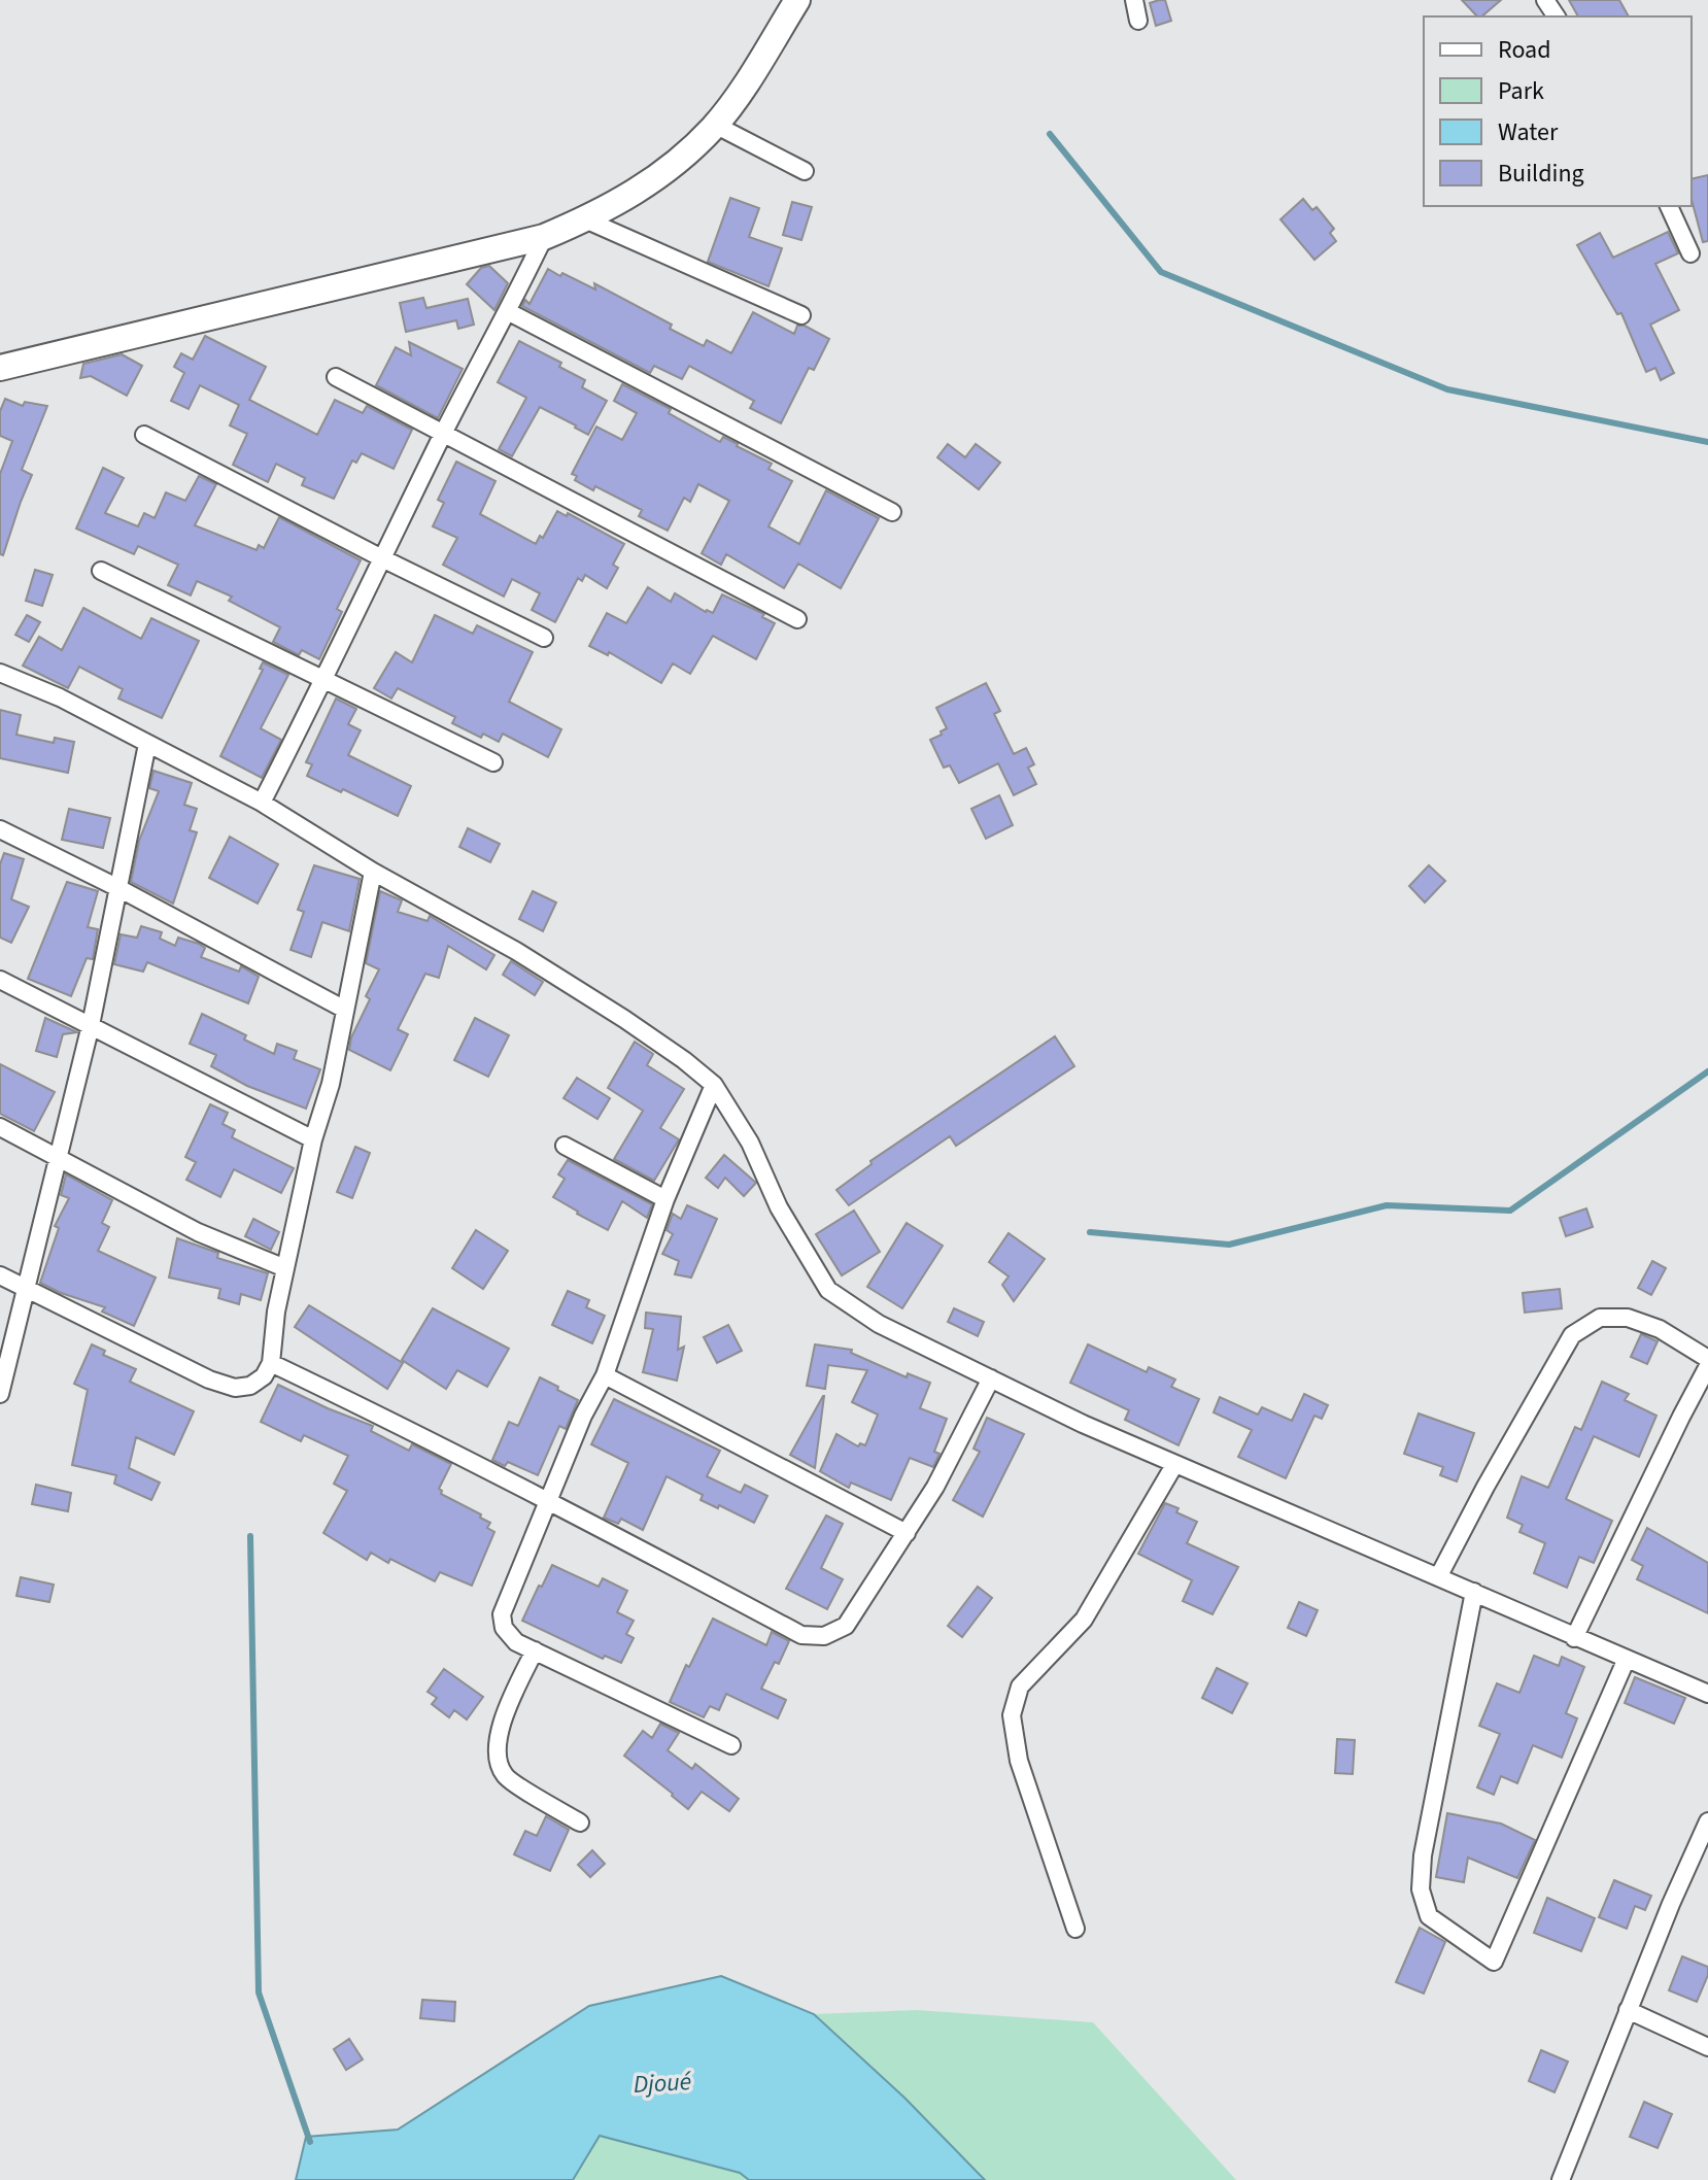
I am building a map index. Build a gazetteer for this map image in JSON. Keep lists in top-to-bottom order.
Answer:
{
  "water": ["Djoué"],
  "legend": [
    "Road",
    "Park",
    "Water",
    "Building"
  ]
}
